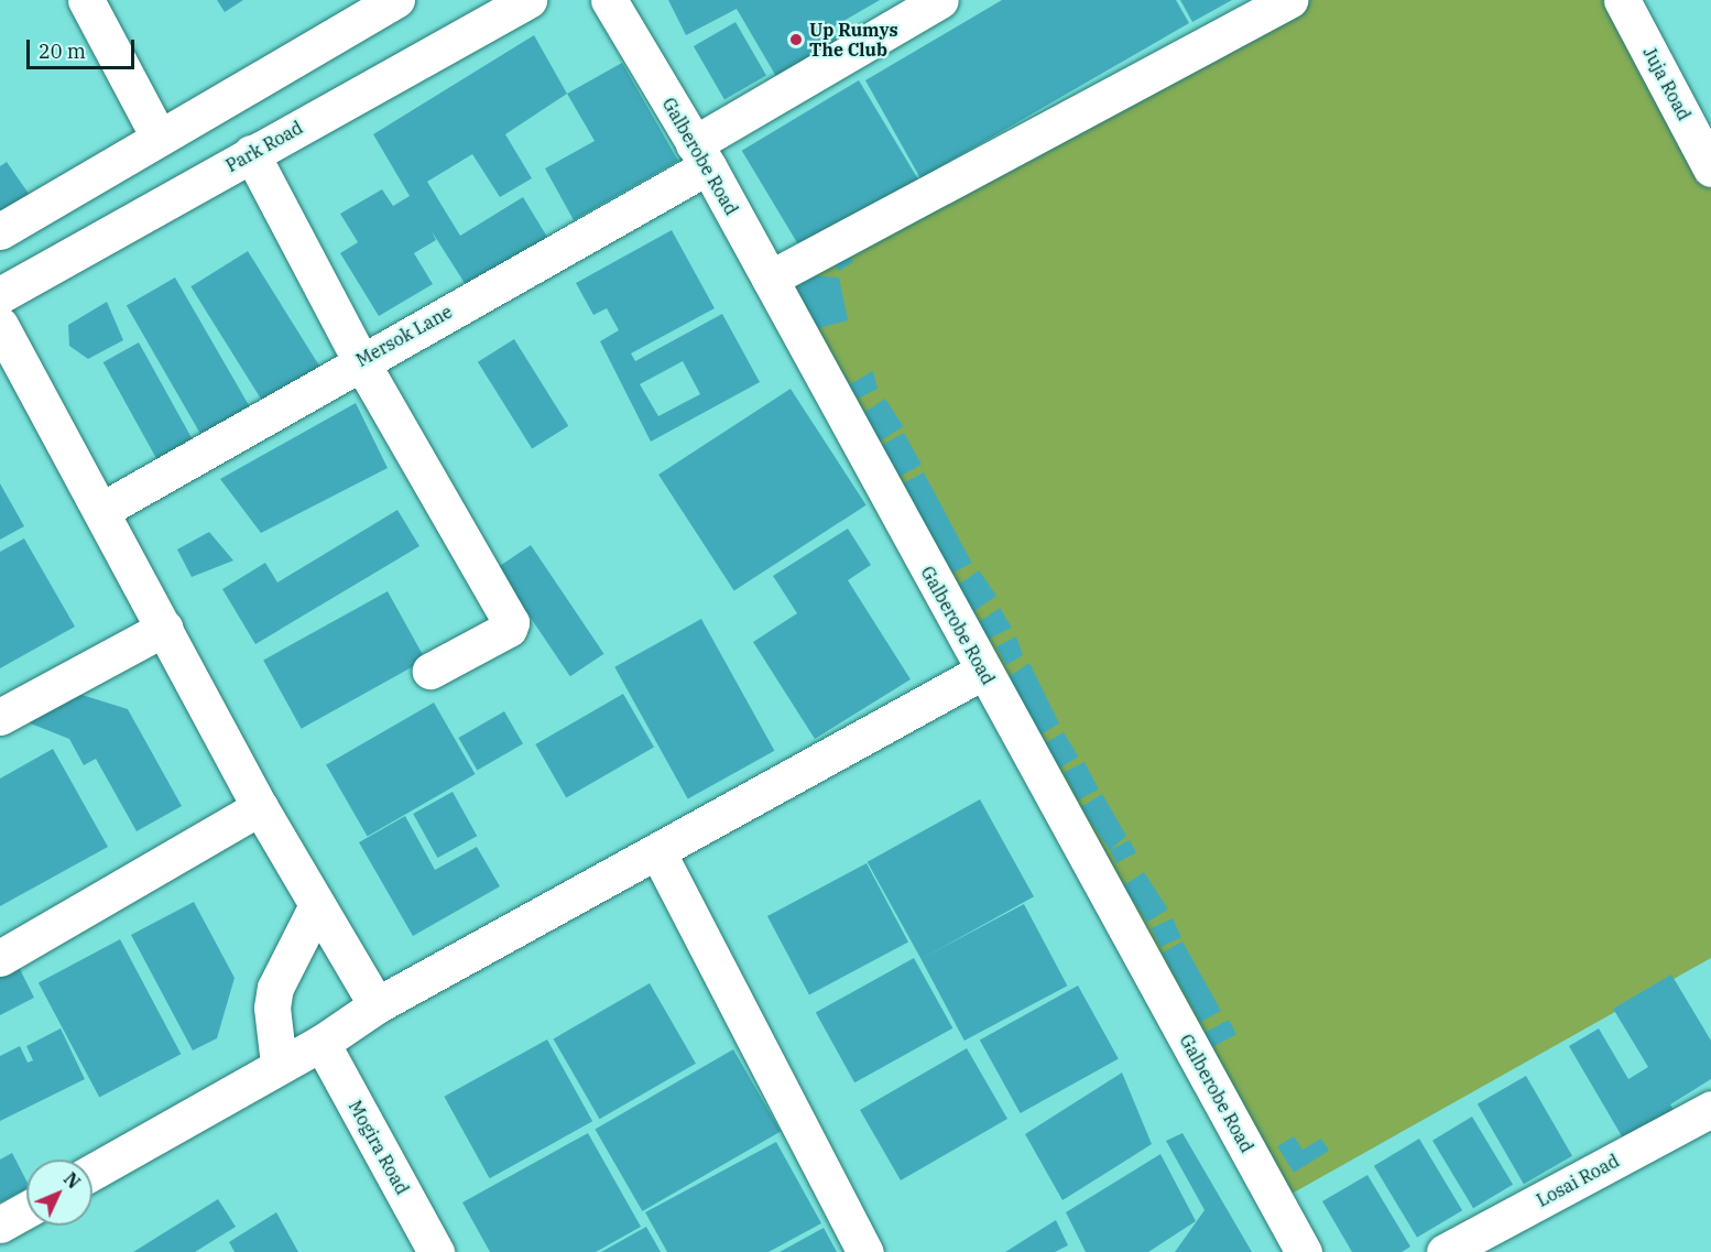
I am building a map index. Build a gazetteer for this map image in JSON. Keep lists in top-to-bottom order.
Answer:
{
  "streets": {
    "street": [
      "Juja Road",
      "Park Road",
      "Galberobe Road",
      "Mersok Lane",
      "Mogira Road",
      "Losai Road"
    ]
  },
  "crossings": [
    ["Galberobe Road", "Mersok Lane"]
  ],
  "places": ["Up Rumys The Club"],
  "scale_bar": "20 m",
  "north": "top right"
}
